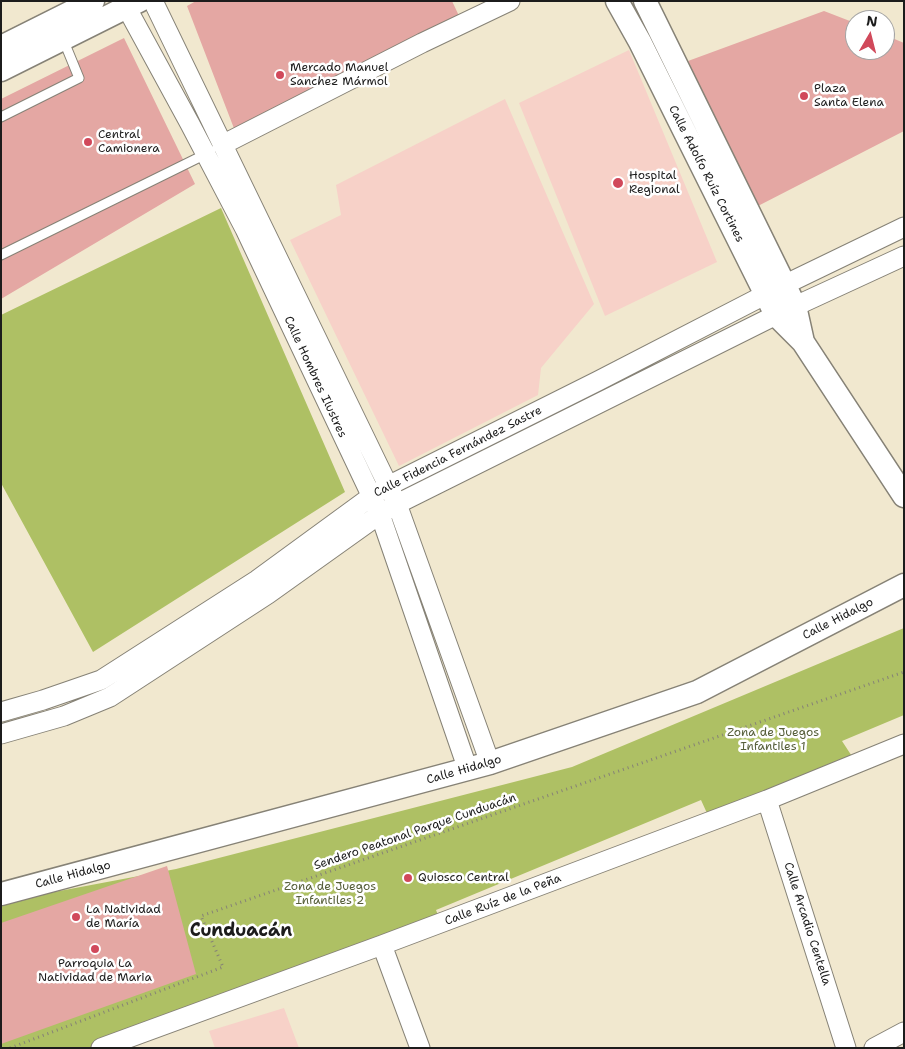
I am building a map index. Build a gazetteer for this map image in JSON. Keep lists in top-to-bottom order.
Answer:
{
  "streets": {
    "street": [
      "Calle Adolfo Ruíz Cortines",
      "Calle Hombres Ilustres",
      "Calle Fidencia Fernández Sastre",
      "Calle Hidalgo",
      "Calle Ruíz de la Peña",
      "Calle Arcadio Centella"
    ],
    "path": ["Sendero Peatonal Parque Cunduacán"]
  },
  "crossings": [
    ["Calle Adolfo Ruíz Cortines", "Calle Fidencia Fernández Sastre"],
    ["Calle Hombres Ilustres", "Calle Fidencia Fernández Sastre"],
    ["Calle Hombres Ilustres", "Calle Hidalgo"],
    ["Calle Ruíz de la Peña", "Calle Arcadio Centella"]
  ],
  "districts": ["Cunduacán"],
  "parks": ["Zona de Juegos Infantiles 1", "Zona de Juegos Infantiles 2"],
  "places": [
    "Mercado Manuel Sanchez Mármol",
    "Plaza Santa Elena",
    "Central Camionera",
    "Hospital Regional",
    "Quiosco Central",
    "La Natividad de María",
    "Parroquia La Natividad de Maria"
  ],
  "north": "top"
}
